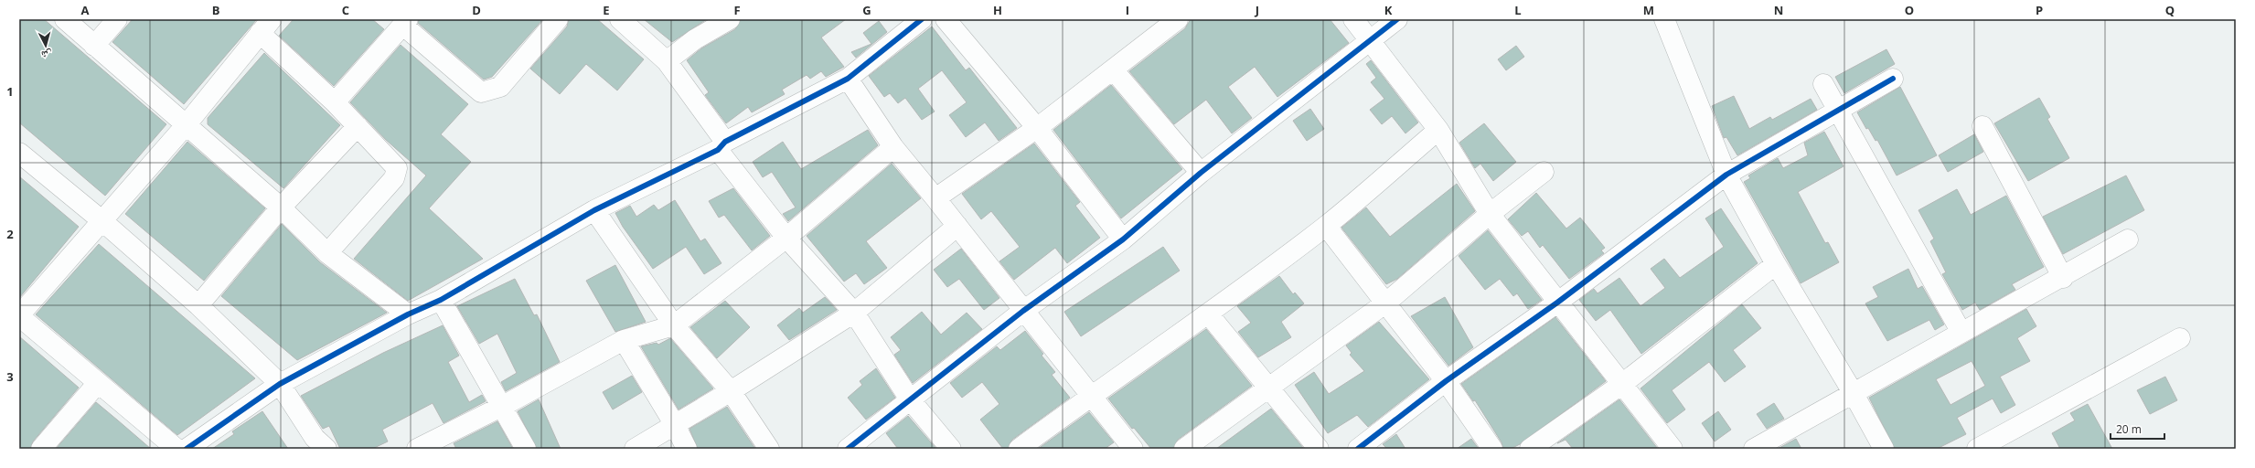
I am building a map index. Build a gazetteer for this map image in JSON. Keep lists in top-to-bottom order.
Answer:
{
  "scale_bar": "20 m",
  "north": "bottom",
  "grid": {
    "columns": [
      "A",
      "B",
      "C",
      "D",
      "E",
      "F",
      "G",
      "H",
      "I",
      "J",
      "K",
      "L",
      "M",
      "N",
      "O",
      "P",
      "Q"
    ],
    "rows": ["1", "2", "3"]
  }
}
